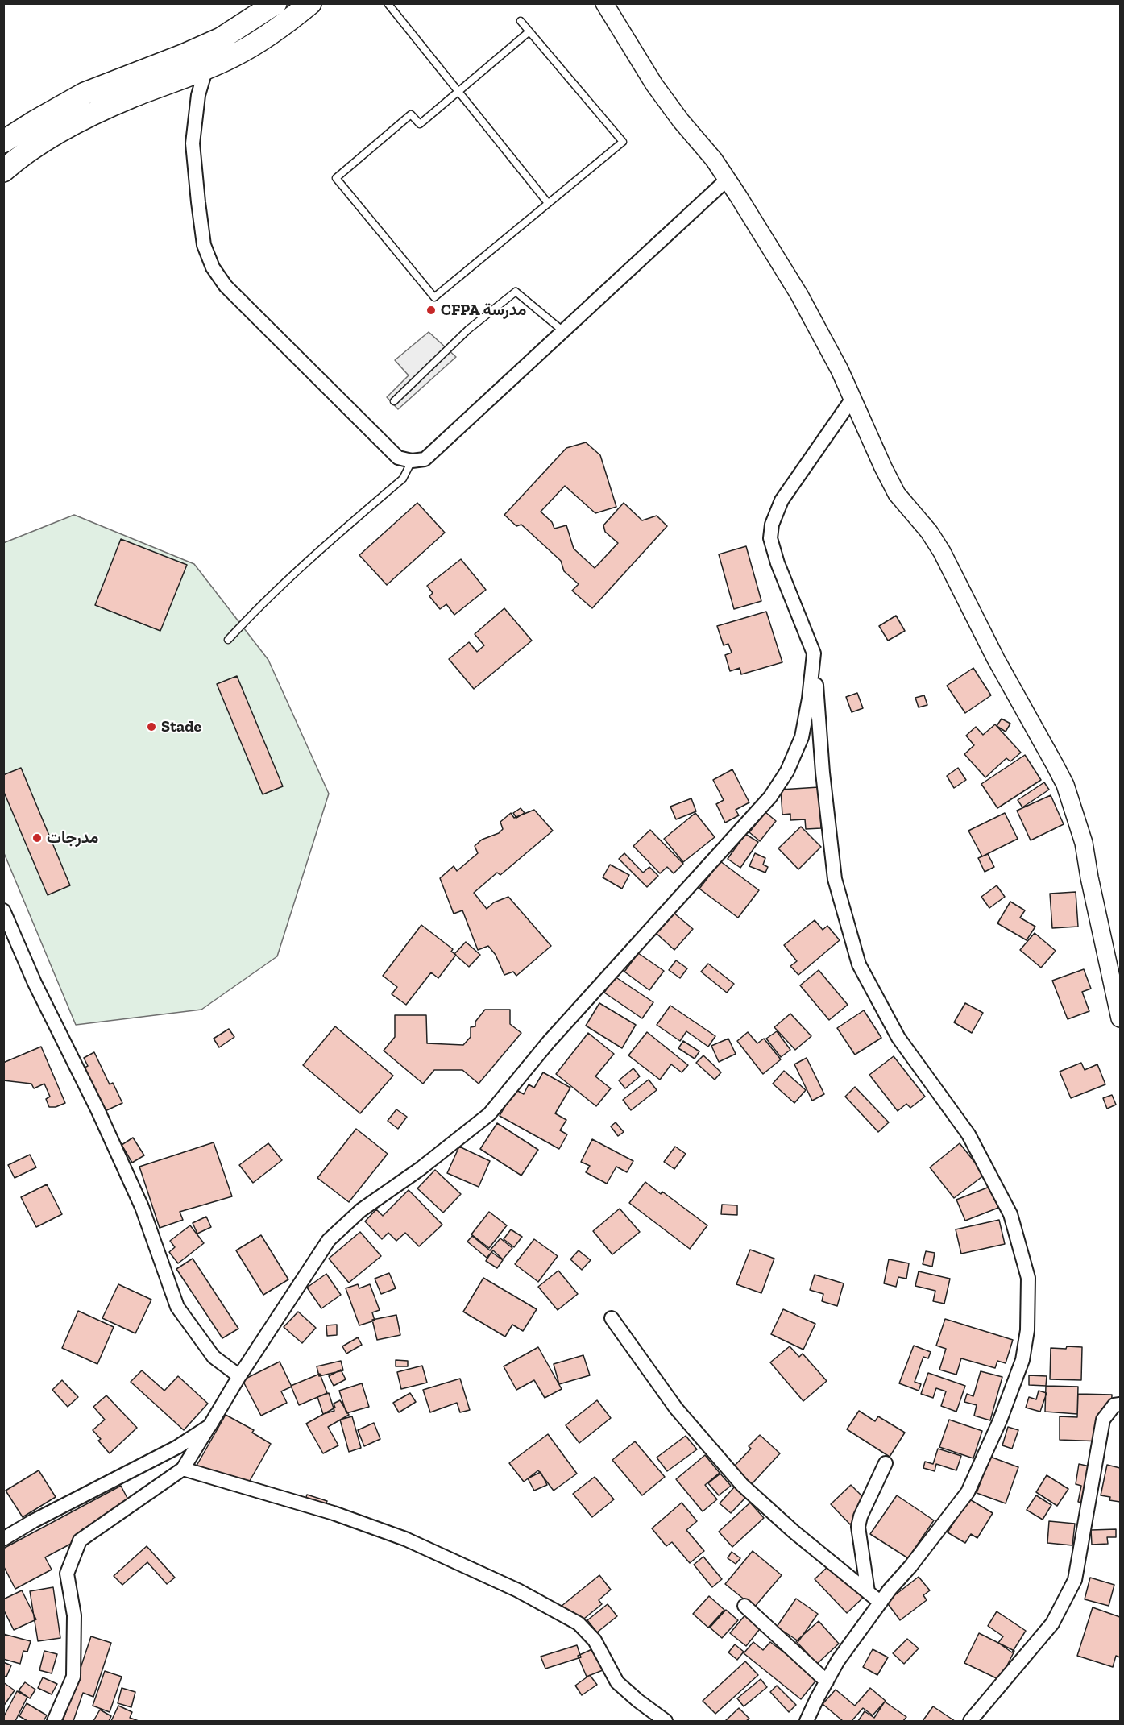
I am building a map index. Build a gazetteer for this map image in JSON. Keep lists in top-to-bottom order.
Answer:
{
  "places": ["CFPA مدرسة", "Stade", "مدرجات"]
}
